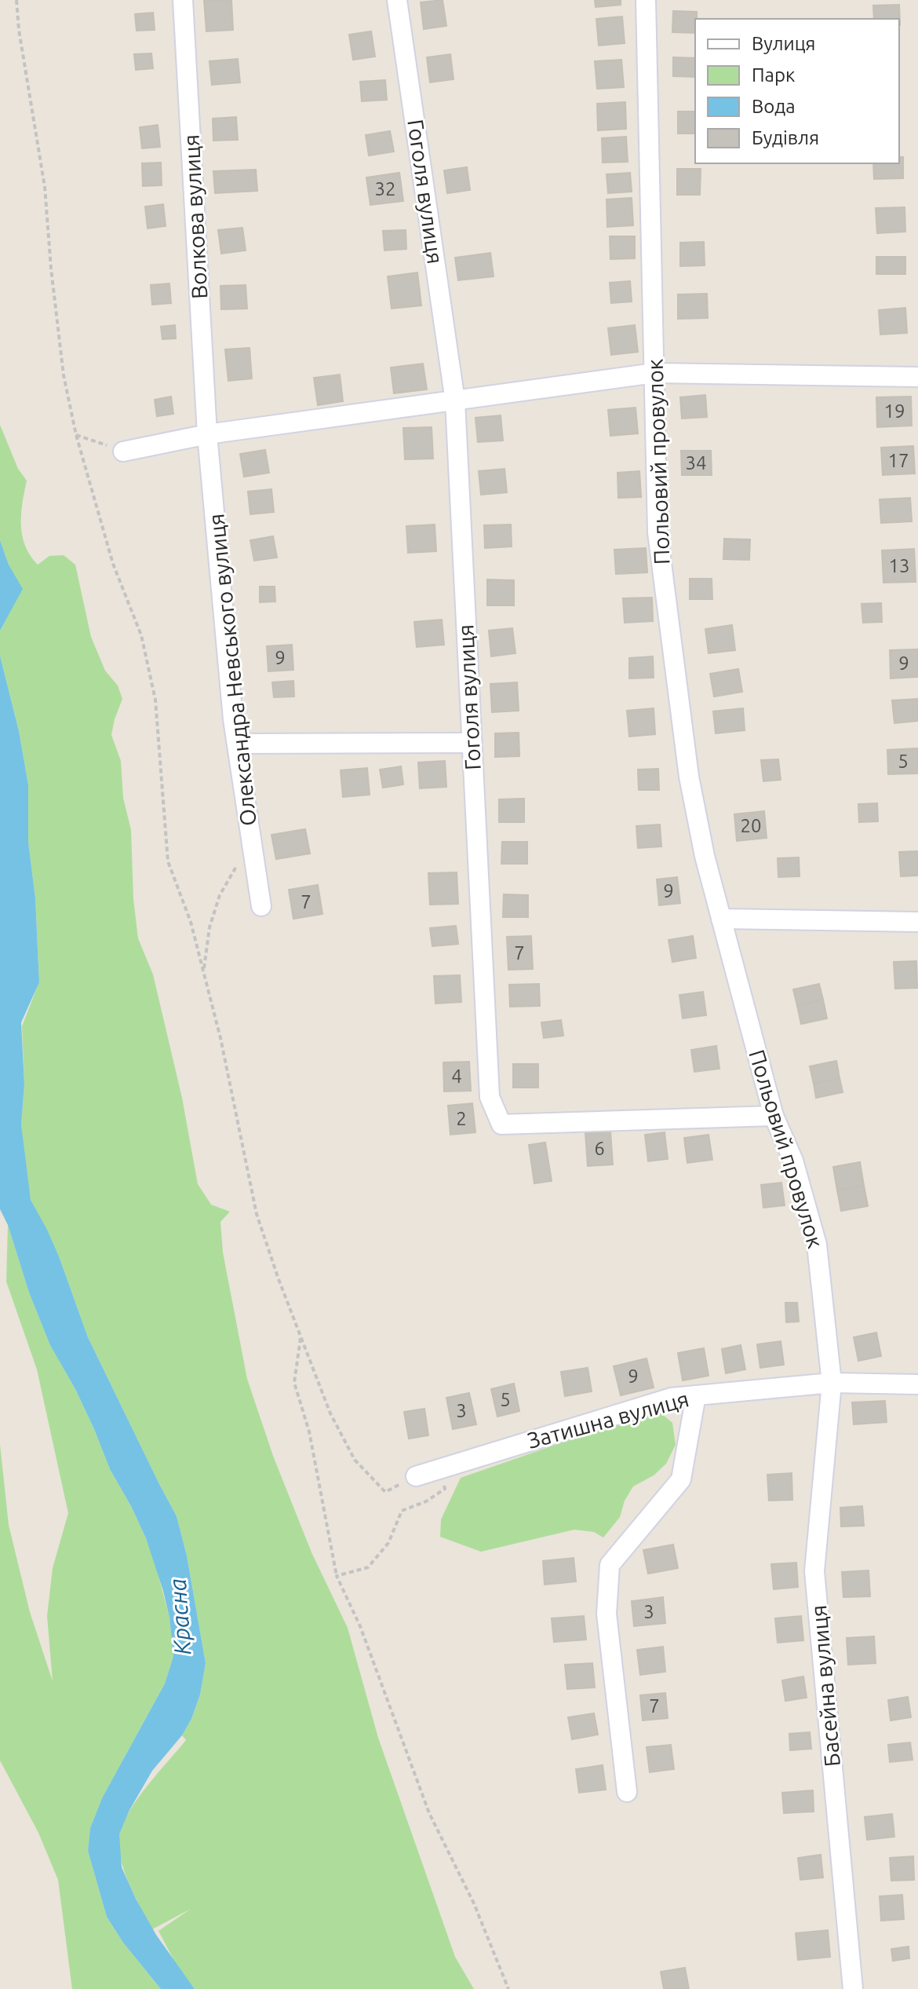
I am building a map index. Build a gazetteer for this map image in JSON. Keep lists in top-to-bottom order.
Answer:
{
  "streets": {
    "street": [
      "Гоголя вулиця",
      "Волкова вулиця",
      "Польовий провулок",
      "Олександра Невського вулиця",
      "Затишна вулиця",
      "Басейна вулиця"
    ]
  },
  "crossings": [
    ["Гоголя вулиця", "Польовий провулок"],
    ["Волкова вулиця", "Олександра Невського вулиця"],
    ["Польовий провулок", "Затишна вулиця"],
    ["Польовий провулок", "Басейна вулиця"],
    ["Затишна вулиця", "Басейна вулиця"]
  ],
  "water": ["Красна"],
  "house_numbers": [
    "32",
    "19",
    "17",
    "34",
    "13",
    "9",
    "9",
    "5",
    "20",
    "9",
    "7",
    "7",
    "4",
    "2",
    "6",
    "9",
    "5",
    "3",
    "3",
    "7"
  ],
  "legend": [
    "Вулиця",
    "Парк",
    "Вода",
    "Будівля"
  ]
}
